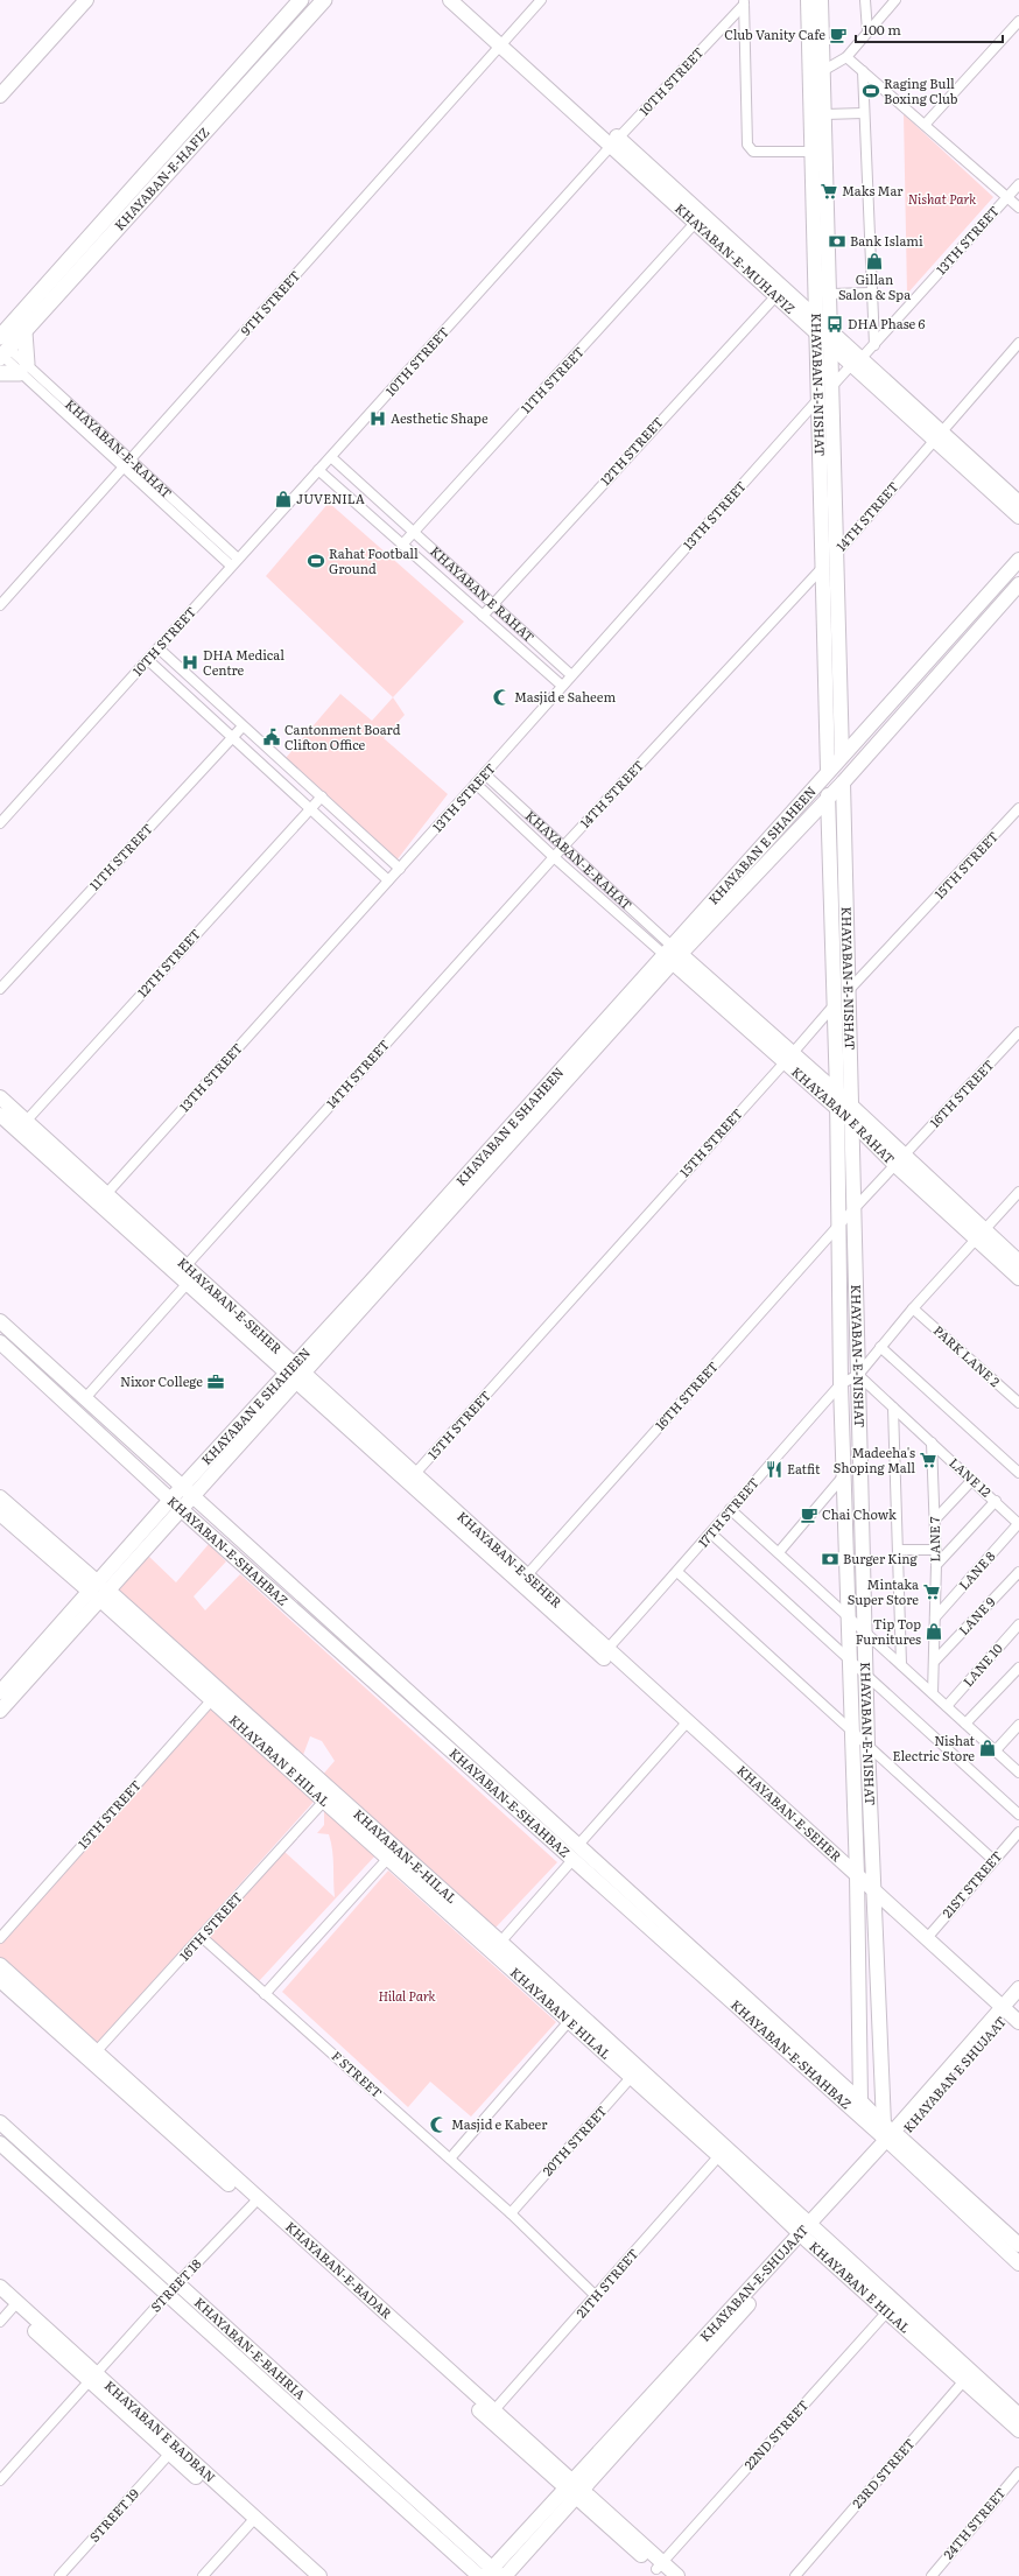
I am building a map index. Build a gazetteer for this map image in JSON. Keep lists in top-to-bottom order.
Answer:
{
  "streets": {
    "main road": ["KHAYABAN-E-HAFIZ"],
    "street": [
      "10TH STREET",
      "13TH STREET",
      "KHAYABAN-E-MUHAFIZ",
      "9TH STREET",
      "11TH STREET",
      "KHAYABAN-E-NISHAT",
      "KHAYABAN-E-RAHAT",
      "12TH STREET",
      "14TH STREET",
      "KHAYABAN E RAHAT",
      "KHAYABAN E SHAHEEN",
      "15TH STREET",
      "16TH STREET",
      "KHAYABAN-E-SEHER",
      "PARK LANE 2",
      "LANE 12",
      "17TH STREET",
      "LANE 7",
      "KHAYABAN-E-SHAHBAZ",
      "LANE 8",
      "LANE 9",
      "LANE 10",
      "KHAYABAN E HILAL",
      "21ST STREET",
      "F STREET",
      "KHAYABAN E SHUJAAT",
      "20TH STREET",
      "KHAYABAN-E-BADAR",
      "21TH STREET",
      "KHAYABAN-E-SHUJAAT",
      "STREET 18",
      "KHAYABAN-E-BAHRIA",
      "KHAYABAN E BADBAN",
      "22ND STREET",
      "23RD STREET",
      "STREET 19",
      "24TH STREET"
    ]
  },
  "crossings": [
    ["10TH STREET", "KHAYABAN-E-MUHAFIZ"],
    ["10TH STREET", "KHAYABAN-E-RAHAT"],
    ["10TH STREET", "KHAYABAN E RAHAT"],
    ["KHAYABAN-E-HAFIZ", "KHAYABAN-E-RAHAT"],
    ["13TH STREET", "KHAYABAN-E-MUHAFIZ"],
    ["13TH STREET", "KHAYABAN-E-NISHAT"],
    ["13TH STREET", "KHAYABAN-E-RAHAT"],
    ["13TH STREET", "KHAYABAN E RAHAT"],
    ["13TH STREET", "KHAYABAN-E-SEHER"],
    ["KHAYABAN-E-MUHAFIZ", "9TH STREET"],
    ["KHAYABAN-E-MUHAFIZ", "11TH STREET"],
    ["KHAYABAN-E-MUHAFIZ", "KHAYABAN-E-NISHAT"],
    ["KHAYABAN-E-MUHAFIZ", "12TH STREET"],
    ["KHAYABAN-E-MUHAFIZ", "14TH STREET"],
    ["9TH STREET", "KHAYABAN-E-RAHAT"],
    ["11TH STREET", "KHAYABAN E RAHAT"],
    ["KHAYABAN-E-NISHAT", "14TH STREET"],
    ["KHAYABAN-E-NISHAT", "KHAYABAN E RAHAT"],
    ["KHAYABAN-E-NISHAT", "KHAYABAN E SHAHEEN"],
    ["KHAYABAN-E-NISHAT", "15TH STREET"],
    ["KHAYABAN-E-NISHAT", "16TH STREET"],
    ["KHAYABAN-E-NISHAT", "KHAYABAN-E-SEHER"],
    ["KHAYABAN-E-NISHAT", "LANE 12"],
    ["KHAYABAN-E-NISHAT", "17TH STREET"],
    ["KHAYABAN-E-NISHAT", "KHAYABAN-E-SHAHBAZ"],
    ["KHAYABAN-E-NISHAT", "KHAYABAN E SHUJAAT"],
    ["KHAYABAN-E-NISHAT", "KHAYABAN-E-SHUJAAT"],
    ["KHAYABAN-E-RAHAT", "14TH STREET"],
    ["KHAYABAN-E-RAHAT", "KHAYABAN E RAHAT"],
    ["KHAYABAN-E-RAHAT", "KHAYABAN E SHAHEEN"],
    ["12TH STREET", "KHAYABAN E RAHAT"],
    ["12TH STREET", "KHAYABAN-E-SEHER"],
    ["14TH STREET", "KHAYABAN-E-SEHER"],
    ["14TH STREET", "KHAYABAN-E-SHAHBAZ"],
    ["KHAYABAN E RAHAT", "KHAYABAN E SHAHEEN"],
    ["KHAYABAN E RAHAT", "15TH STREET"],
    ["KHAYABAN E RAHAT", "16TH STREET"],
    ["KHAYABAN E RAHAT", "17TH STREET"],
    ["KHAYABAN E SHAHEEN", "KHAYABAN-E-SEHER"],
    ["KHAYABAN E SHAHEEN", "KHAYABAN-E-SHAHBAZ"],
    ["15TH STREET", "KHAYABAN-E-SEHER"],
    ["15TH STREET", "KHAYABAN E HILAL"],
    ["16TH STREET", "KHAYABAN-E-SEHER"],
    ["16TH STREET", "KHAYABAN E HILAL"],
    ["16TH STREET", "F STREET"],
    ["16TH STREET", "KHAYABAN-E-BADAR"],
    ["KHAYABAN-E-SEHER", "17TH STREET"],
    ["KHAYABAN-E-SEHER", "21ST STREET"],
    ["KHAYABAN-E-SEHER", "KHAYABAN E SHUJAAT"],
    ["PARK LANE 2", "17TH STREET"],
    ["LANE 12", "17TH STREET"],
    ["LANE 12", "LANE 7"],
    ["LANE 12", "LANE 8"],
    ["LANE 7", "LANE 8"],
    ["LANE 7", "LANE 9"],
    ["KHAYABAN-E-SHAHBAZ", "KHAYABAN E SHUJAAT"],
    ["KHAYABAN-E-SHAHBAZ", "KHAYABAN-E-SHUJAAT"],
    ["KHAYABAN E HILAL", "21TH STREET"],
    ["KHAYABAN E HILAL", "KHAYABAN-E-SHUJAAT"],
    ["KHAYABAN E HILAL", "22ND STREET"],
    ["KHAYABAN E HILAL", "23RD STREET"],
    ["F STREET", "20TH STREET"],
    ["F STREET", "21TH STREET"],
    ["KHAYABAN E SHUJAAT", "KHAYABAN-E-SHUJAAT"],
    ["KHAYABAN-E-BADAR", "21TH STREET"],
    ["KHAYABAN-E-BADAR", "KHAYABAN-E-SHUJAAT"],
    ["KHAYABAN-E-BADAR", "STREET 18"],
    ["KHAYABAN-E-BADAR", "22ND STREET"],
    ["KHAYABAN-E-SHUJAAT", "KHAYABAN-E-BAHRIA"],
    ["STREET 18", "KHAYABAN-E-BAHRIA"],
    ["STREET 18", "KHAYABAN E BADBAN"],
    ["KHAYABAN E BADBAN", "STREET 19"]
  ],
  "parks": ["Nishat Park", "Hilal Park"],
  "places": {
    "cafe": ["Club Vanity Cafe", "Chai Chowk"],
    "sports": ["Raging Bull Boxing Club", "Rahat Football Ground"],
    "supermarket": ["Maks Mar", "Madeeha's Shoping Mall", "Mintaka Super Store"],
    "bank": ["Bank Islami", "Burger King"],
    "shop": [
      "Gillan Salon & Spa",
      "JUVENILA",
      "Tip Top Furnitures",
      "Nishat Electric Store"
    ],
    "bus stop": ["DHA Phase 6"],
    "hospital": ["Aesthetic Shape", "DHA Medical Centre"],
    "mosque": ["Masjid e Saheem", "Masjid e Kabeer"],
    "public building": ["Cantonment Board Clifton Office"],
    "office": ["Nixor College"],
    "restaurant": ["Eatfit"]
  },
  "scale_bar": "100 m"
}
